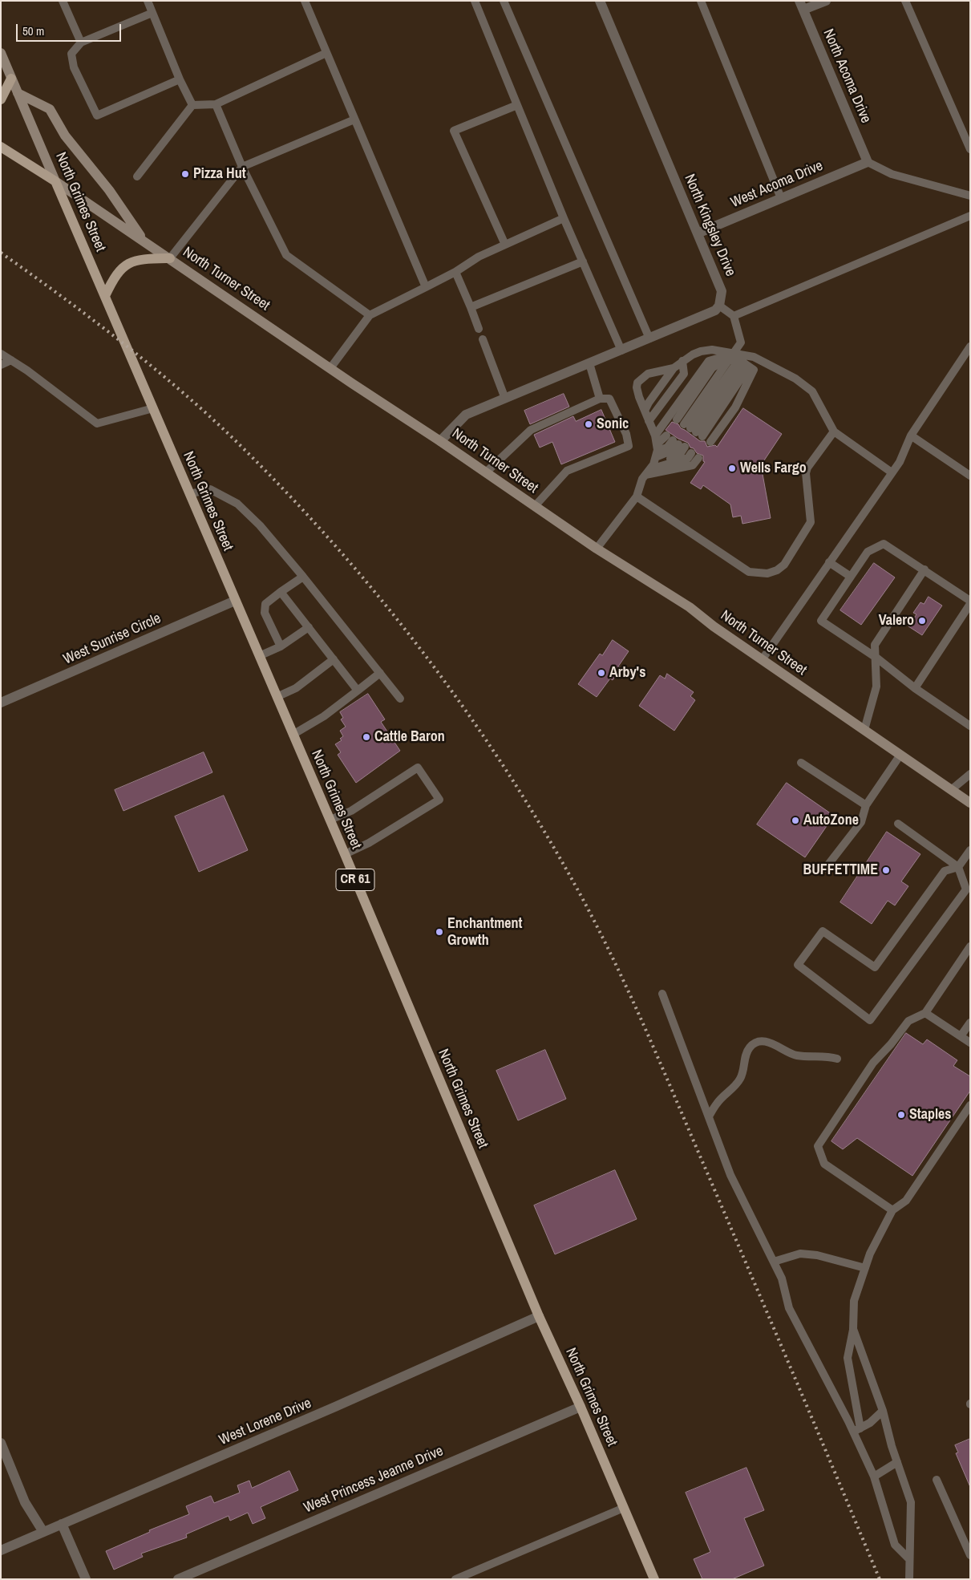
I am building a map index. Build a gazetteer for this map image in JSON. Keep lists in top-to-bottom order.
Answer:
{
  "streets": {
    "main road": ["North Grimes Street", "North Turner Street", "CR 61"],
    "street": [
      "North Acoma Drive",
      "West Acoma Drive",
      "North Kingsley Drive",
      "West Sunrise Circle",
      "West Lorene Drive",
      "West Princess Jeanne Drive"
    ]
  },
  "crossings": [
    ["North Acoma Drive", "West Acoma Drive"],
    ["West Acoma Drive", "North Kingsley Drive"],
    ["North Grimes Street", "North Turner Street"],
    ["North Grimes Street", "West Sunrise Circle"],
    ["North Grimes Street", "West Lorene Drive"],
    ["North Grimes Street", "West Princess Jeanne Drive"]
  ],
  "places": [
    "Pizza Hut",
    "Sonic",
    "Wells Fargo",
    "Valero",
    "Arby's",
    "Cattle Baron",
    "AutoZone",
    "BUFFETTIME",
    "Enchantment Growth",
    "Staples"
  ],
  "scale_bar": "50 m"
}
